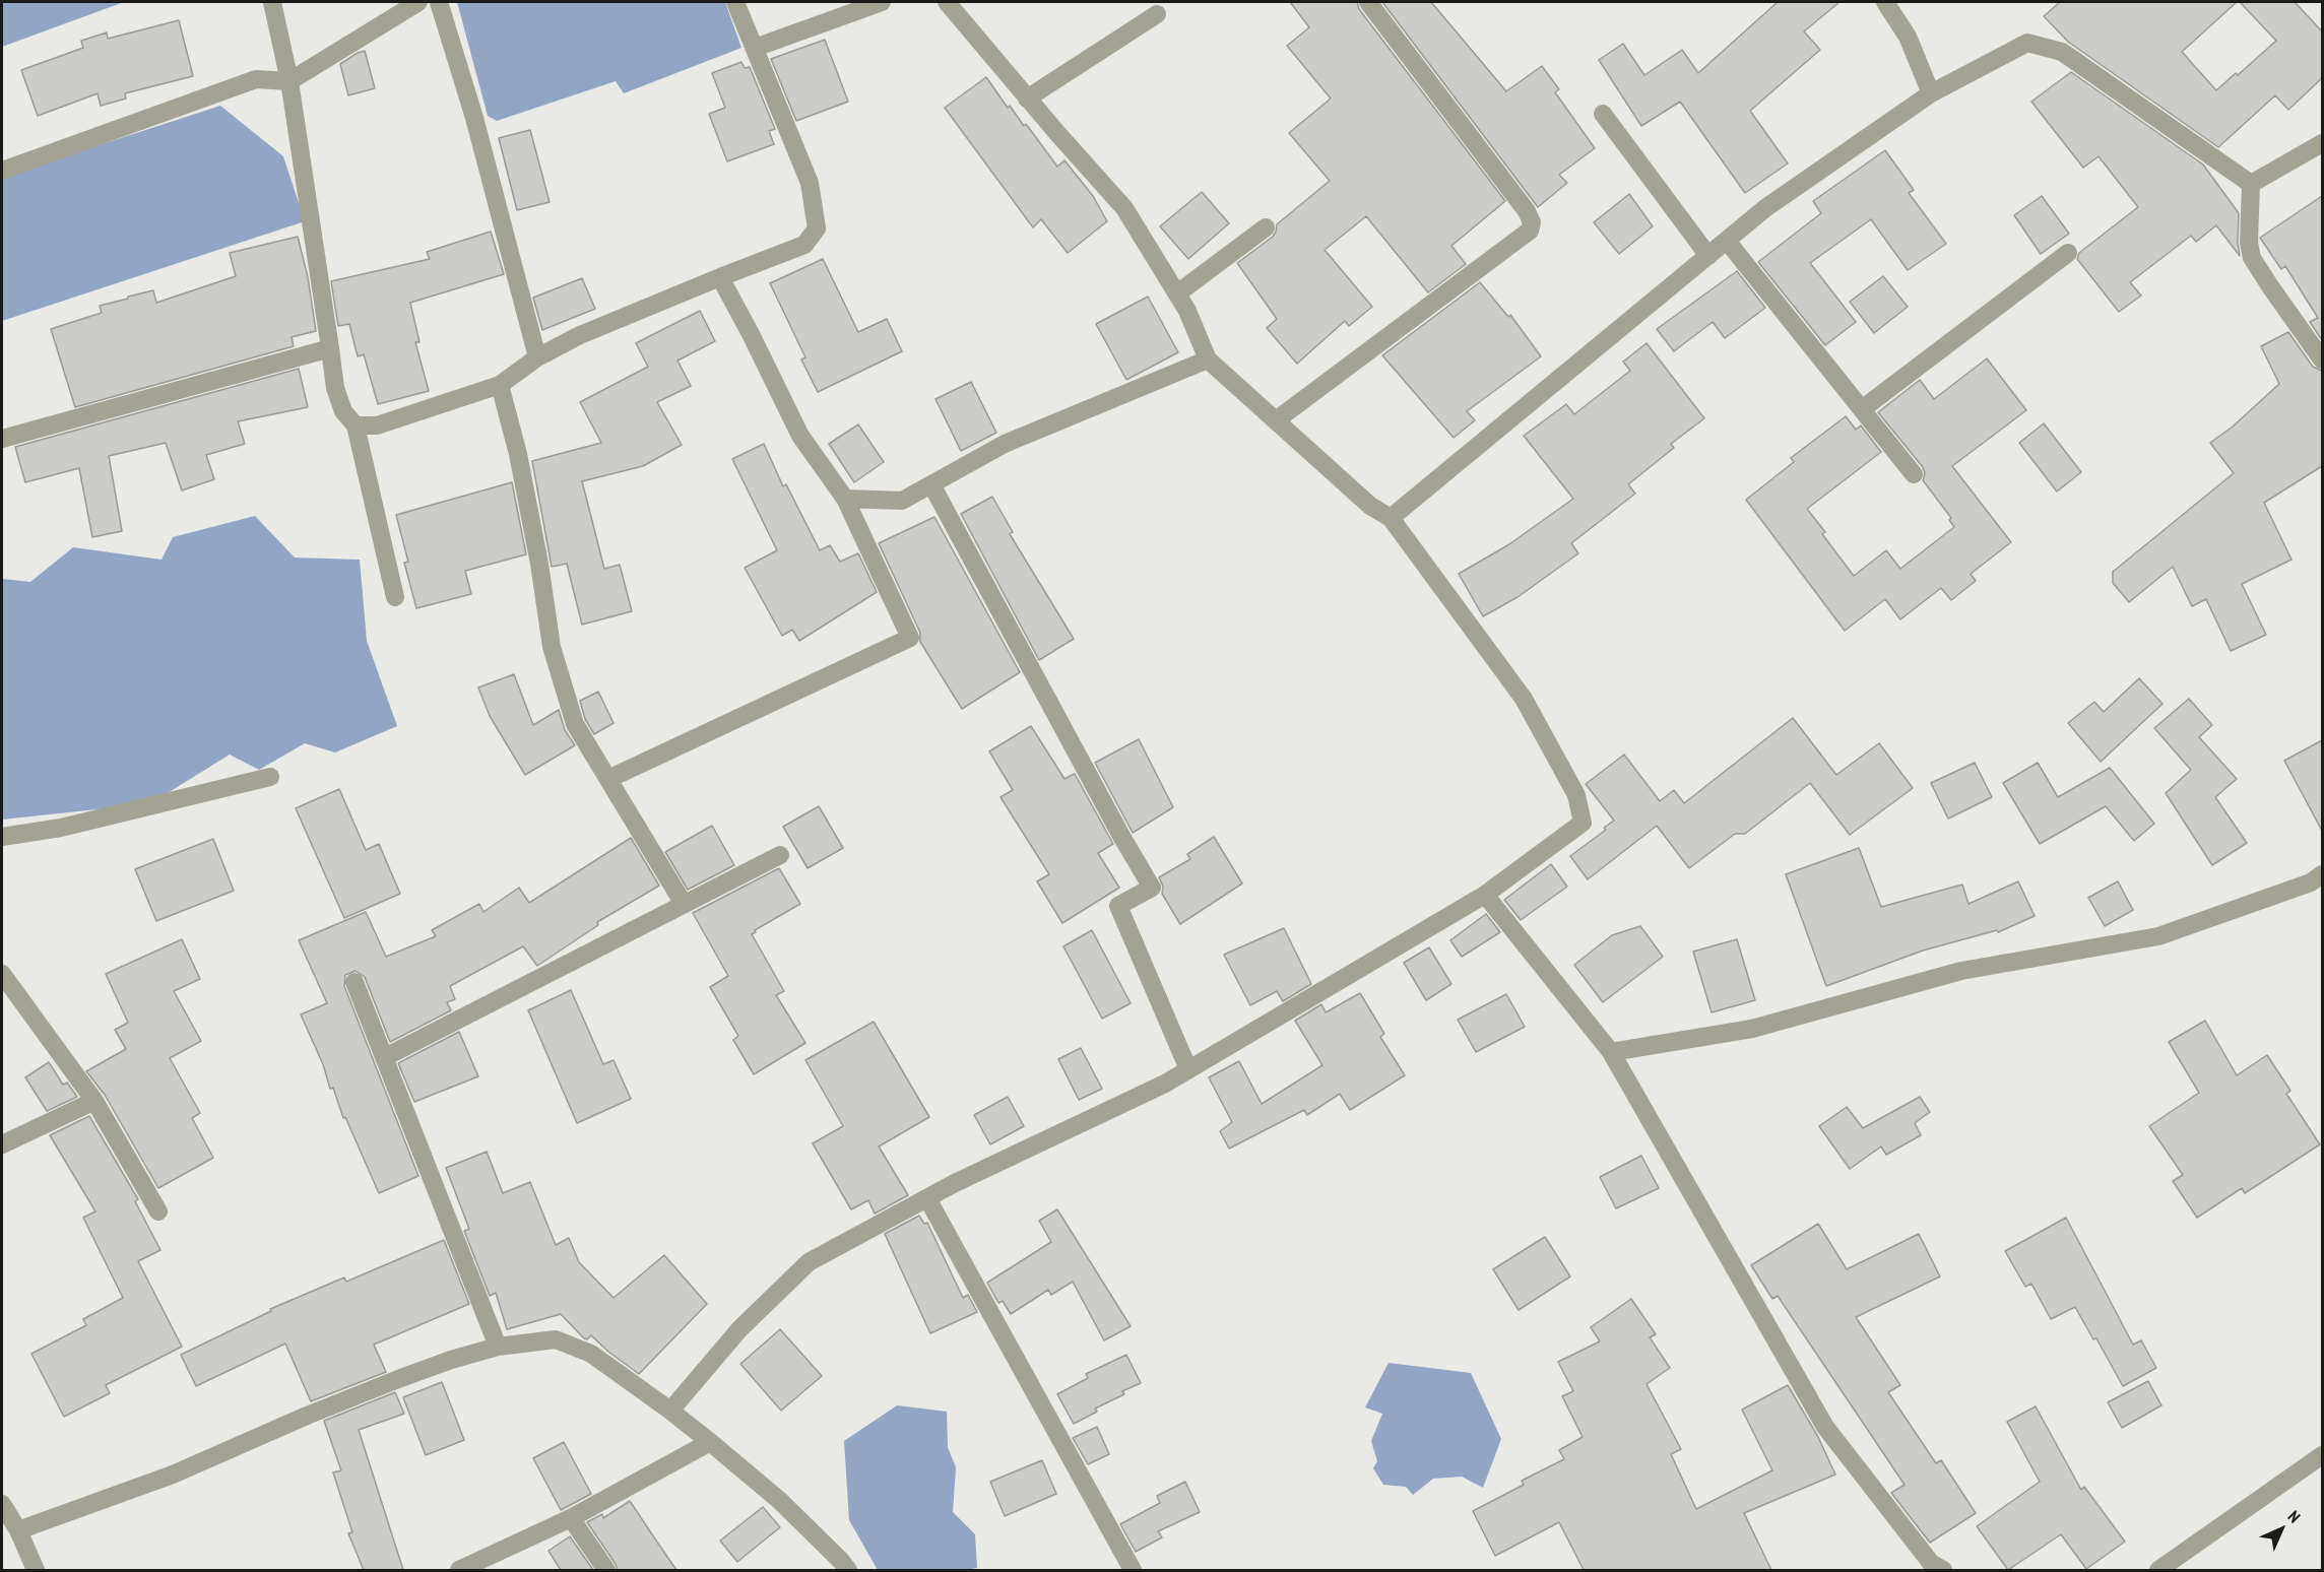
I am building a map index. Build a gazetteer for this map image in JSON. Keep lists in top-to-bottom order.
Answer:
{
  "north": "top right"
}
